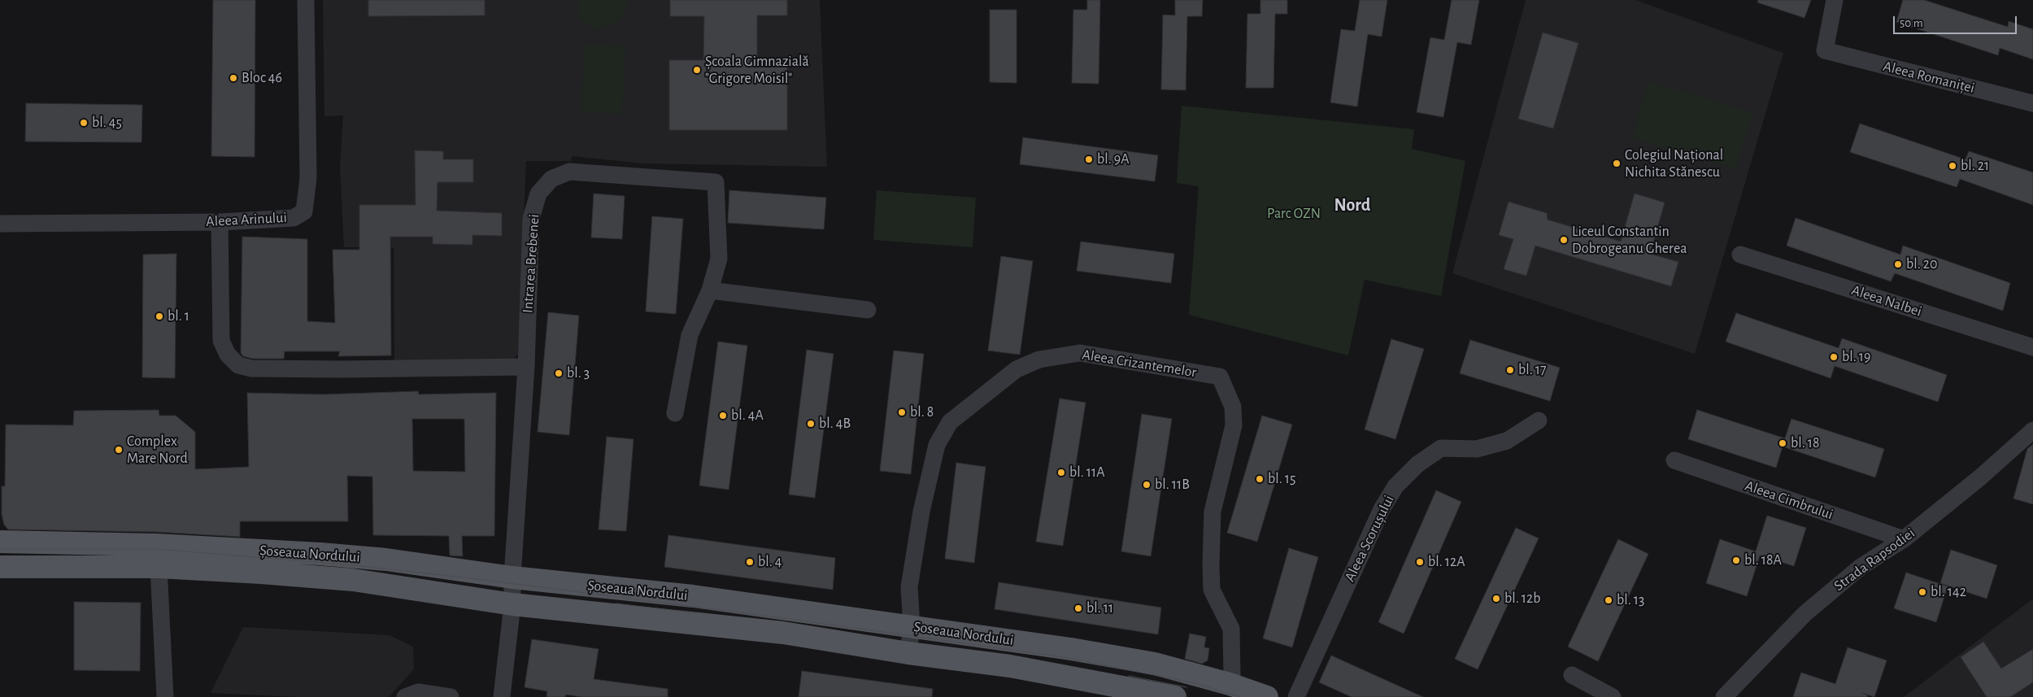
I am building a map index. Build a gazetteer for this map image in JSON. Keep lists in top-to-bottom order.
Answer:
{
  "streets": {
    "main road": ["Șoseaua Nordului"],
    "street": [
      "Aleea Romaniței",
      "Aleea Arinului",
      "Intrarea Brebenei",
      "Aleea Nalbei",
      "Aleea Crizantemelor",
      "Aleea Cimbrului",
      "Aleea Scorușului",
      "Strada Rapsodiei"
    ]
  },
  "crossings": [
    ["Intrarea Brebenei", "Șoseaua Nordului"],
    ["Aleea Crizantemelor", "Șoseaua Nordului"],
    ["Aleea Cimbrului", "Strada Rapsodiei"]
  ],
  "districts": ["Nord"],
  "parks": ["Parc OZN"],
  "places": [
    "Școala Gimnazială \"Grigore Moisil\"",
    "Bloc 46",
    "bl. 45",
    "bl. 9A",
    "Colegiul Național Nichita Stănescu",
    "bl. 21",
    "Liceul Constantin Dobrogeanu Gherea",
    "bl. 20",
    "bl. 1",
    "bl. 19",
    "bl. 17",
    "bl. 3",
    "bl. 8",
    "bl. 4A",
    "bl. 4B",
    "bl. 18",
    "Complex Mare Nord",
    "bl. 11A",
    "bl. 15",
    "bl. 11B",
    "bl. 18A",
    "bl. 4",
    "bl. 12A",
    "bl. 142",
    "bl. 12b",
    "bl. 13",
    "bl. 11"
  ],
  "scale_bar": "50 m"
}
